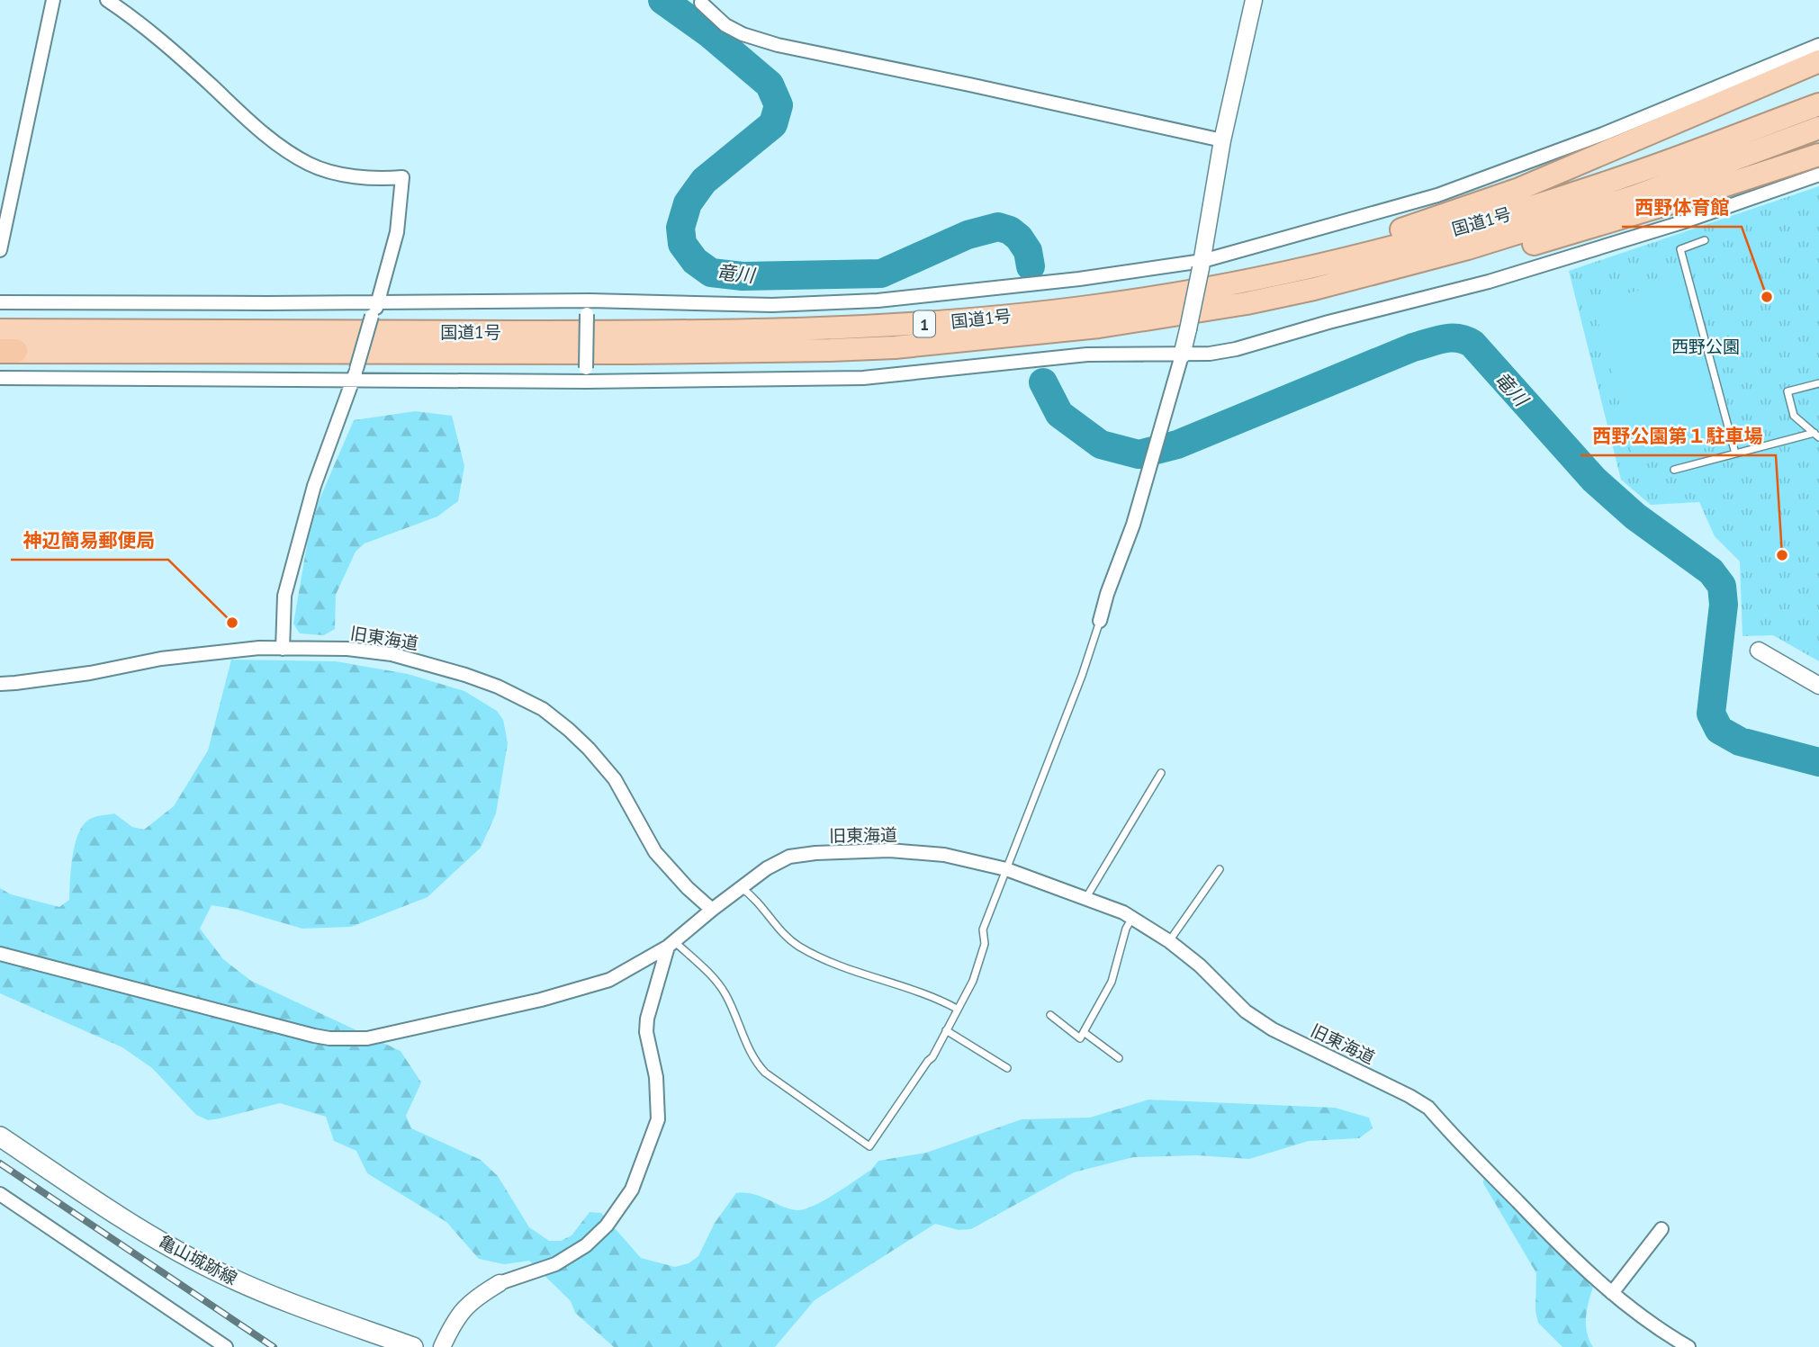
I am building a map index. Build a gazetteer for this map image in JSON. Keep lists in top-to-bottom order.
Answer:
{
  "streets": {
    "highway": ["国道1号", "1"],
    "main road": ["亀山城跡線"],
    "street": ["旧東海道"]
  },
  "water": ["竜川"],
  "parks": ["西野公園"],
  "places": ["西野体育館", "西野公園第１駐車場", "神辺簡易郵便局"]
}
